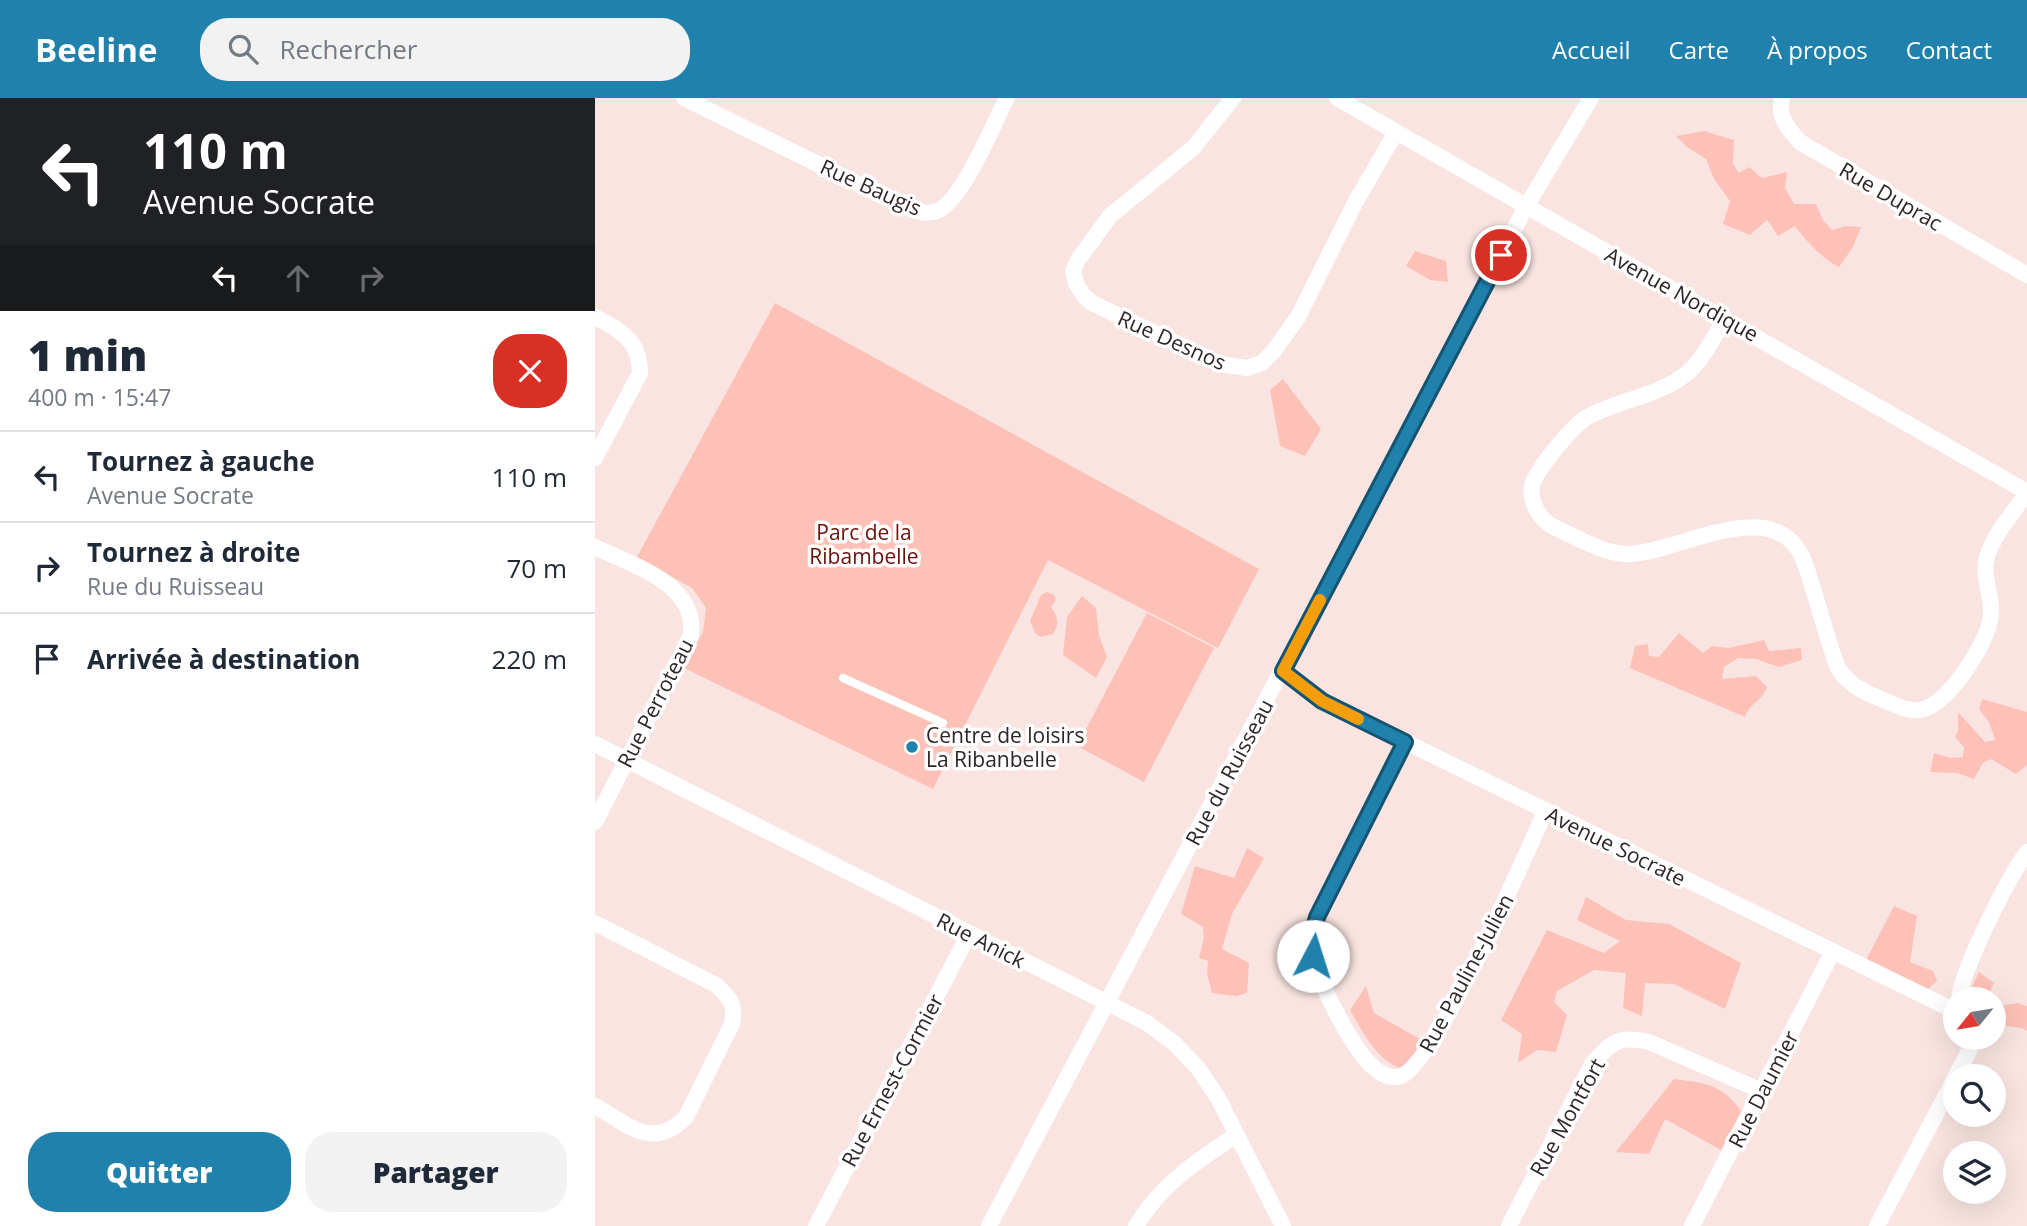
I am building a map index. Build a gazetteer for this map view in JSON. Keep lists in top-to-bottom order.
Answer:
{
  "streets": {
    "street": [
      "Rue Baugis",
      "Rue Duprac",
      "Avenue Nordique",
      "Rue Desnos",
      "Rue Perroteau",
      "Rue du Ruisseau",
      "Avenue Socrate",
      "Rue Anick",
      "Rue Pauline-Julien",
      "Rue Ernest-Cormier",
      "Rue Daumier",
      "Rue Montfort"
    ]
  },
  "crossings": [
    ["Avenue Nordique", "Rue Desnos"],
    ["Avenue Nordique", "Rue du Ruisseau"],
    ["Rue Perroteau", "Rue Anick"],
    ["Rue du Ruisseau", "Avenue Socrate"],
    ["Rue du Ruisseau", "Rue Anick"],
    ["Avenue Socrate", "Rue Pauline-Julien"],
    ["Avenue Socrate", "Rue Daumier"],
    ["Rue Anick", "Rue Ernest-Cormier"],
    ["Rue Daumier", "Rue Montfort"]
  ],
  "parks": ["Parc de la Ribambelle"],
  "places": ["Centre de loisirs La Ribanbelle"],
  "north": "bottom left",
  "page": {
    "header": "Beeline",
    "search": "Rechercher",
    "nav": [
      "Accueil",
      "Carte",
      "À propos",
      "Contact"
    ],
    "turn": ["110 m", "Avenue Socrate"],
    "heading": ["1 min", "400 m · 15:47"],
    "list": [
      {
        "name": "Tournez à gauche",
        "note": "Avenue Socrate",
        "value": "110 m"
      },
      {
        "name": "Tournez à droite",
        "note": "Rue du Ruisseau",
        "value": "70 m"
      },
      {
        "name": "Arrivée à destination",
        "value": "220 m"
      }
    ],
    "buttons": ["Quitter", "Partager"]
  }
}
